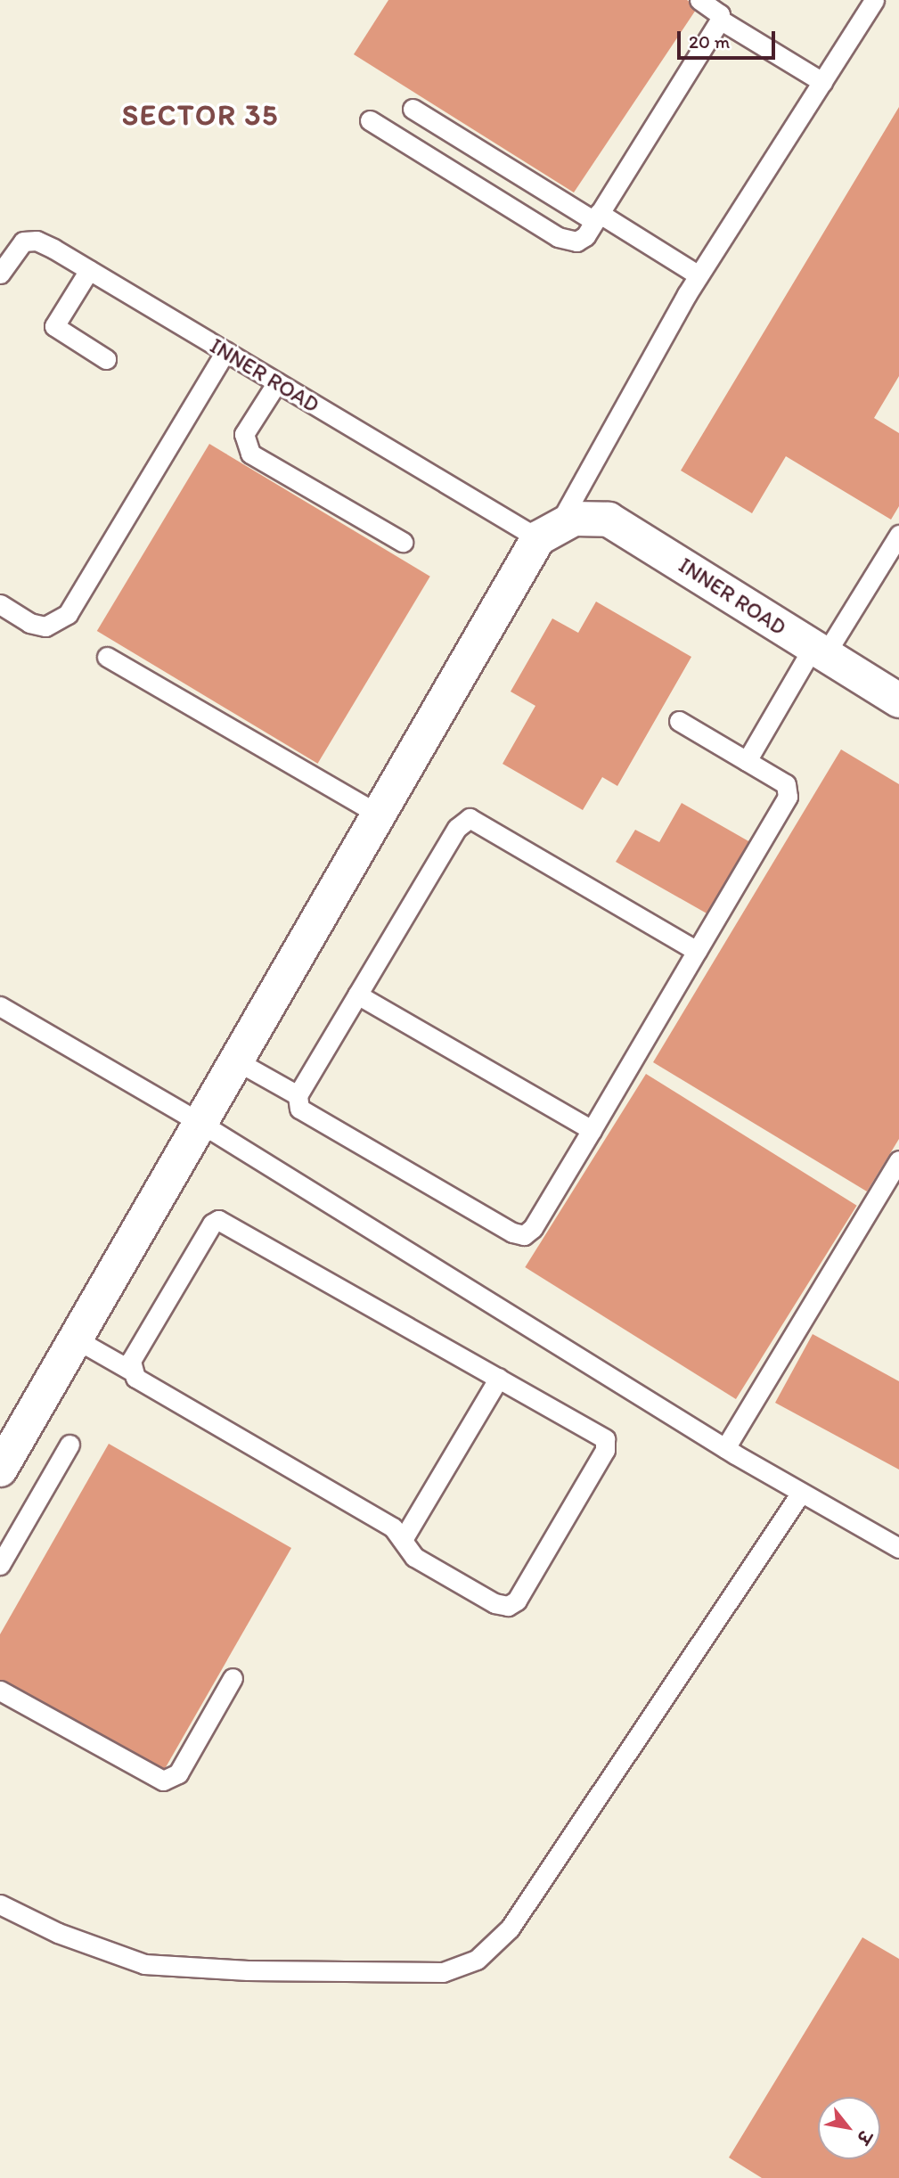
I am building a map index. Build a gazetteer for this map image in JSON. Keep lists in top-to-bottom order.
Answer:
{
  "streets": {
    "street": ["INNER ROAD"]
  },
  "districts": ["SECTOR 35"],
  "scale_bar": "20 m",
  "north": "bottom right"
}
